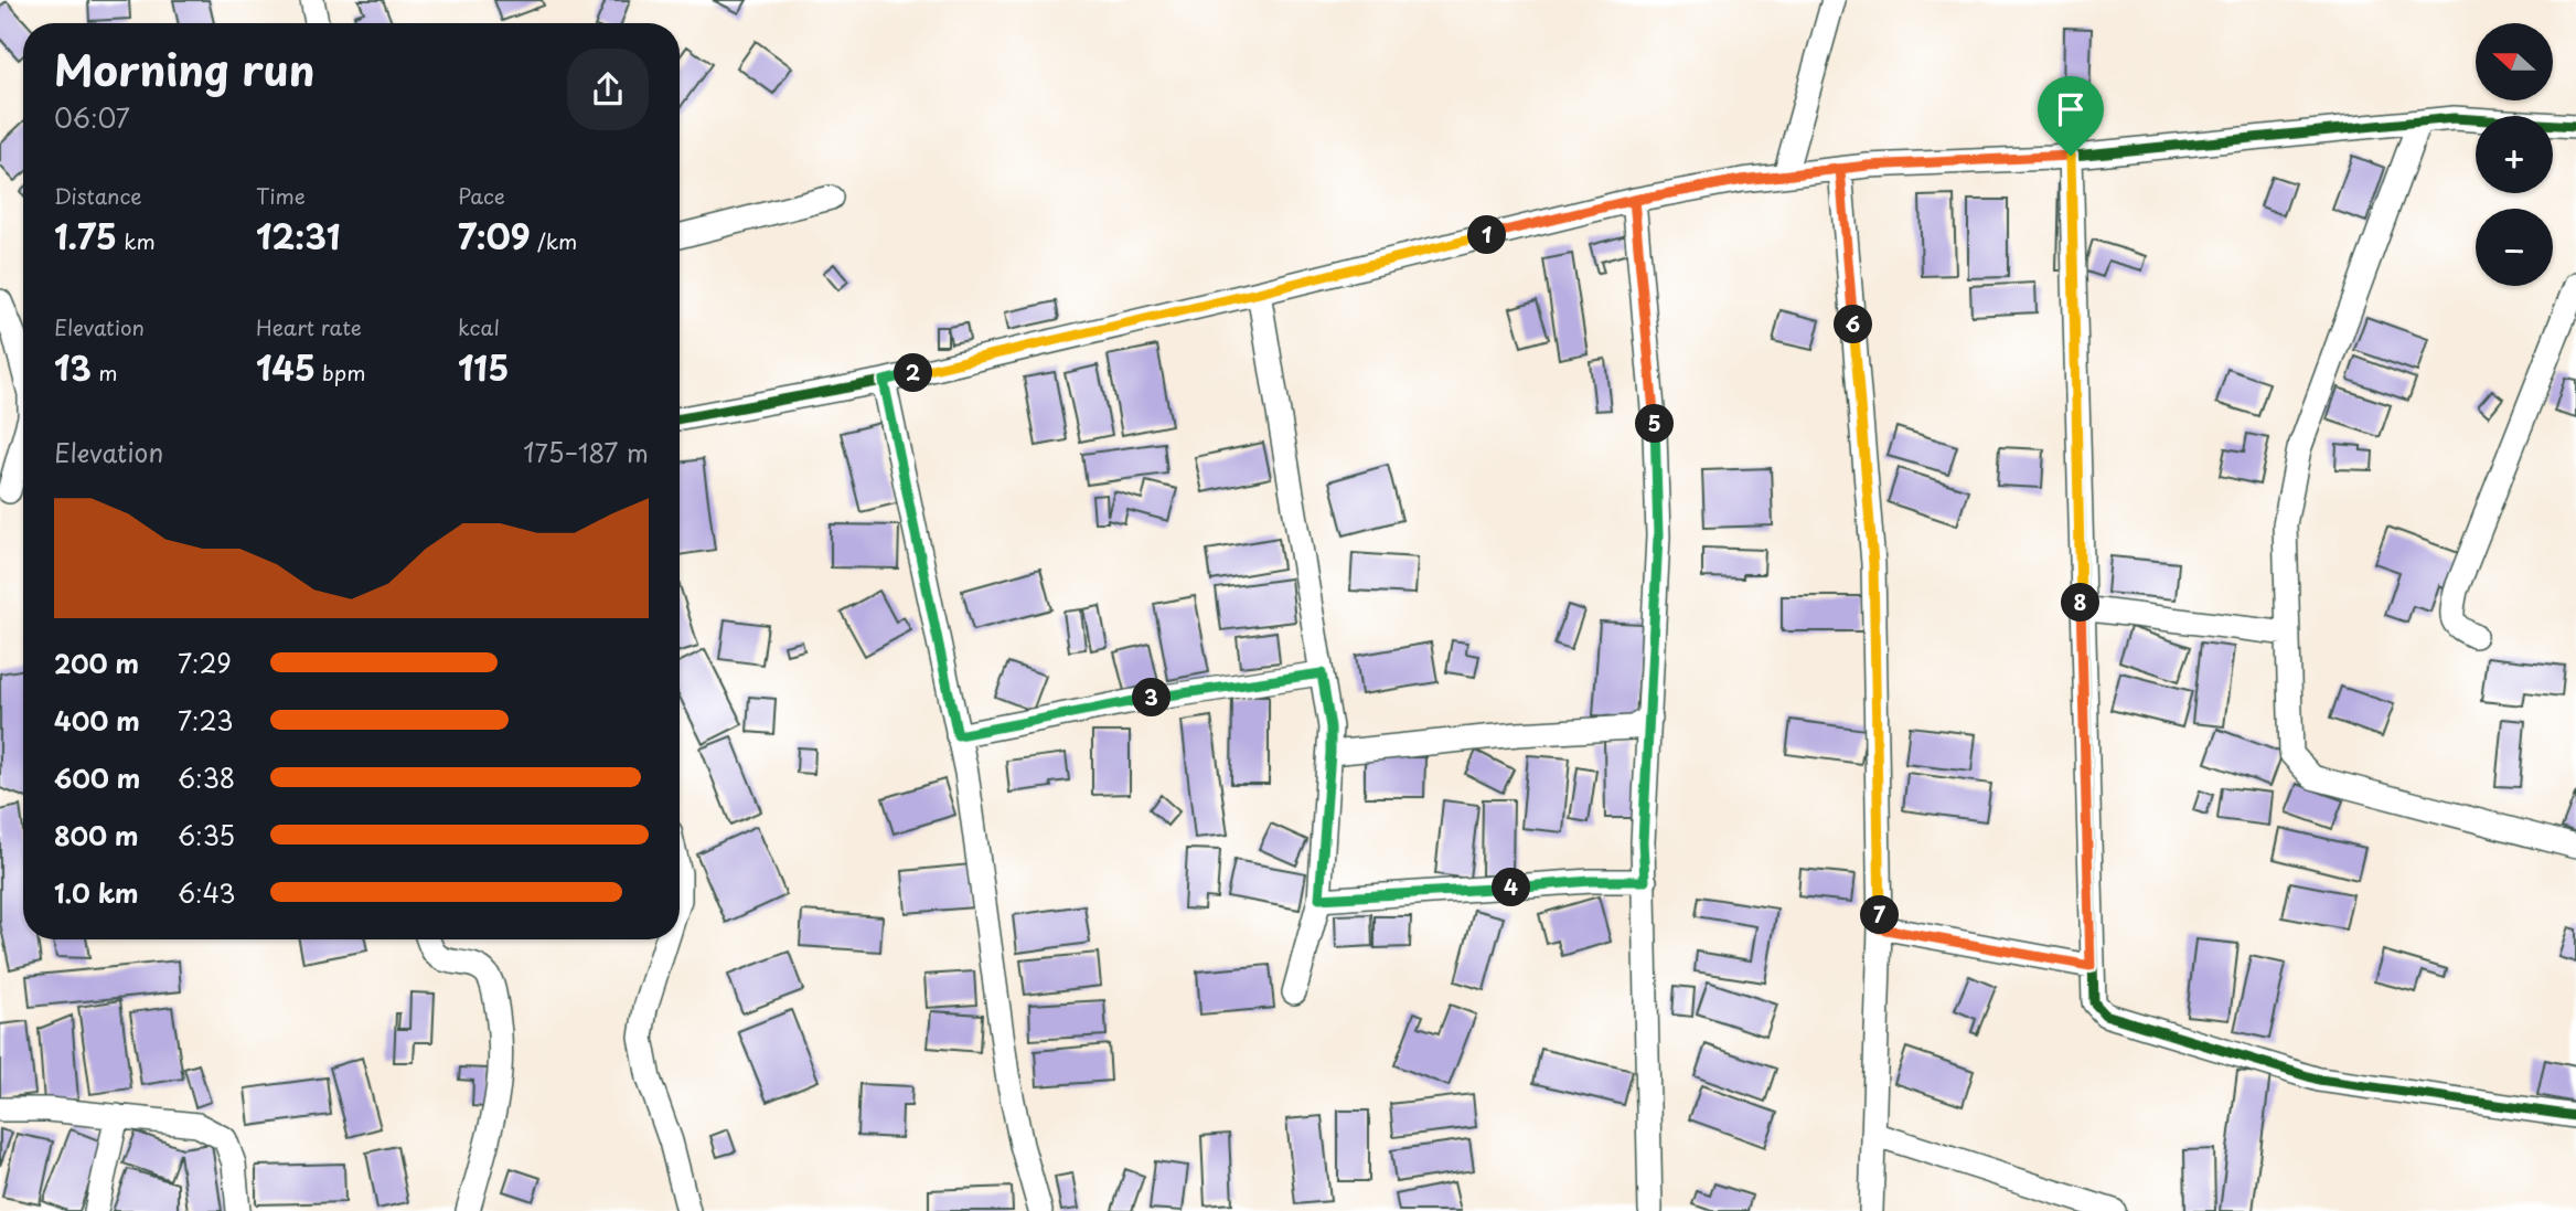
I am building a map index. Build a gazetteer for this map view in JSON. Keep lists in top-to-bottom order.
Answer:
{
  "north": "left",
  "page": {
    "map_buttons": ["+", "−"],
    "heading": ["Morning run", "06:07"],
    "stats": [
      ["Distance", "1.75 km"],
      ["Time", "12:31"],
      ["Pace", "7:09 /km"],
      ["Elevation", "13 m"],
      ["Heart rate", "145 bpm"],
      ["kcal", "115"]
    ],
    "pins": [
      "1",
      "6",
      "2",
      "5",
      "8",
      "3",
      "4",
      "7"
    ],
    "chart": ["Elevation", "175–187 m"],
    "list": [
      {
        "name": "200 m",
        "note": "7:29"
      },
      {
        "name": "400 m",
        "note": "7:23"
      },
      {
        "name": "600 m",
        "note": "6:38"
      },
      {
        "name": "800 m",
        "note": "6:35"
      },
      {
        "name": "1.0 km",
        "note": "6:43"
      }
    ]
  }
}
